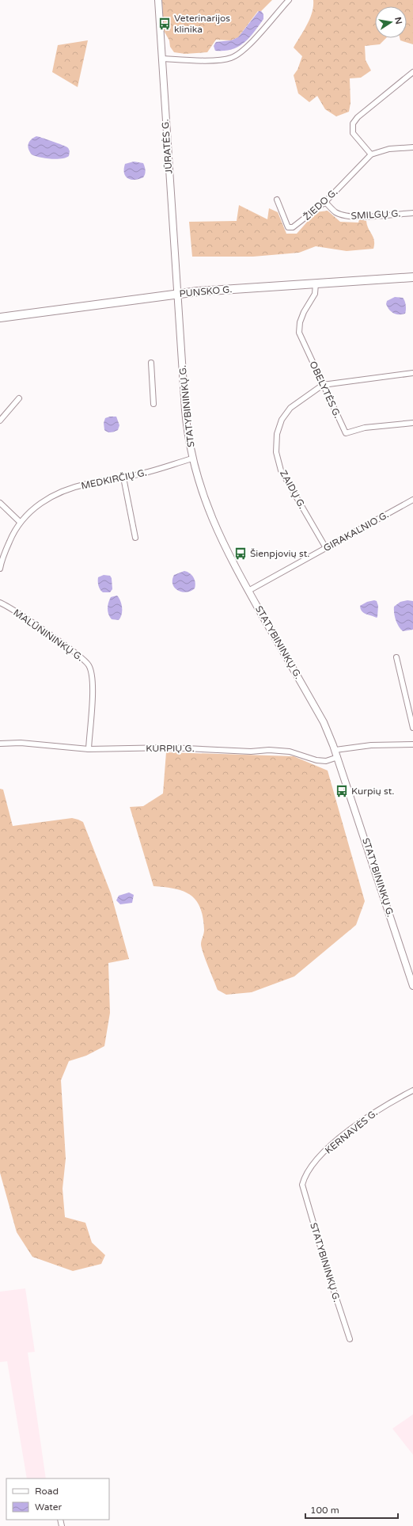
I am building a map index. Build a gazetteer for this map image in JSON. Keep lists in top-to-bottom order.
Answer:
{
  "streets": {
    "main road": ["PUNSKO G."],
    "street": [
      "JŪRATĖS G.",
      "ŽIEDO G.",
      "SMILGŲ G.",
      "OBELYTĖS G.",
      "STATYBININKŲ G.",
      "MEDKIRČIŲ G.",
      "ZAIDŲ G.",
      "GIRAKALNIO G.",
      "MALŪNININKŲ G.",
      "KURPIŲ G.",
      "KERNAVĖS G."
    ]
  },
  "crossings": [
    ["JŪRATĖS G.", "PUNSKO G."],
    ["JŪRATĖS G.", "STATYBININKŲ G."],
    ["ŽIEDO G.", "SMILGŲ G."],
    ["PUNSKO G.", "OBELYTĖS G."],
    ["PUNSKO G.", "STATYBININKŲ G."],
    ["OBELYTĖS G.", "ZAIDŲ G."],
    ["STATYBININKŲ G.", "MEDKIRČIŲ G."],
    ["STATYBININKŲ G.", "GIRAKALNIO G."],
    ["STATYBININKŲ G.", "KURPIŲ G."],
    ["STATYBININKŲ G.", "KERNAVĖS G."],
    ["ZAIDŲ G.", "GIRAKALNIO G."],
    ["MALŪNININKŲ G.", "KURPIŲ G."]
  ],
  "places": {
    "bus stop": ["Veterinarijos klinika", "Šienpjovių st.", "Kurpių st."]
  },
  "legend": ["Road", "Water"],
  "scale_bar": "100 m",
  "north": "right"
}
